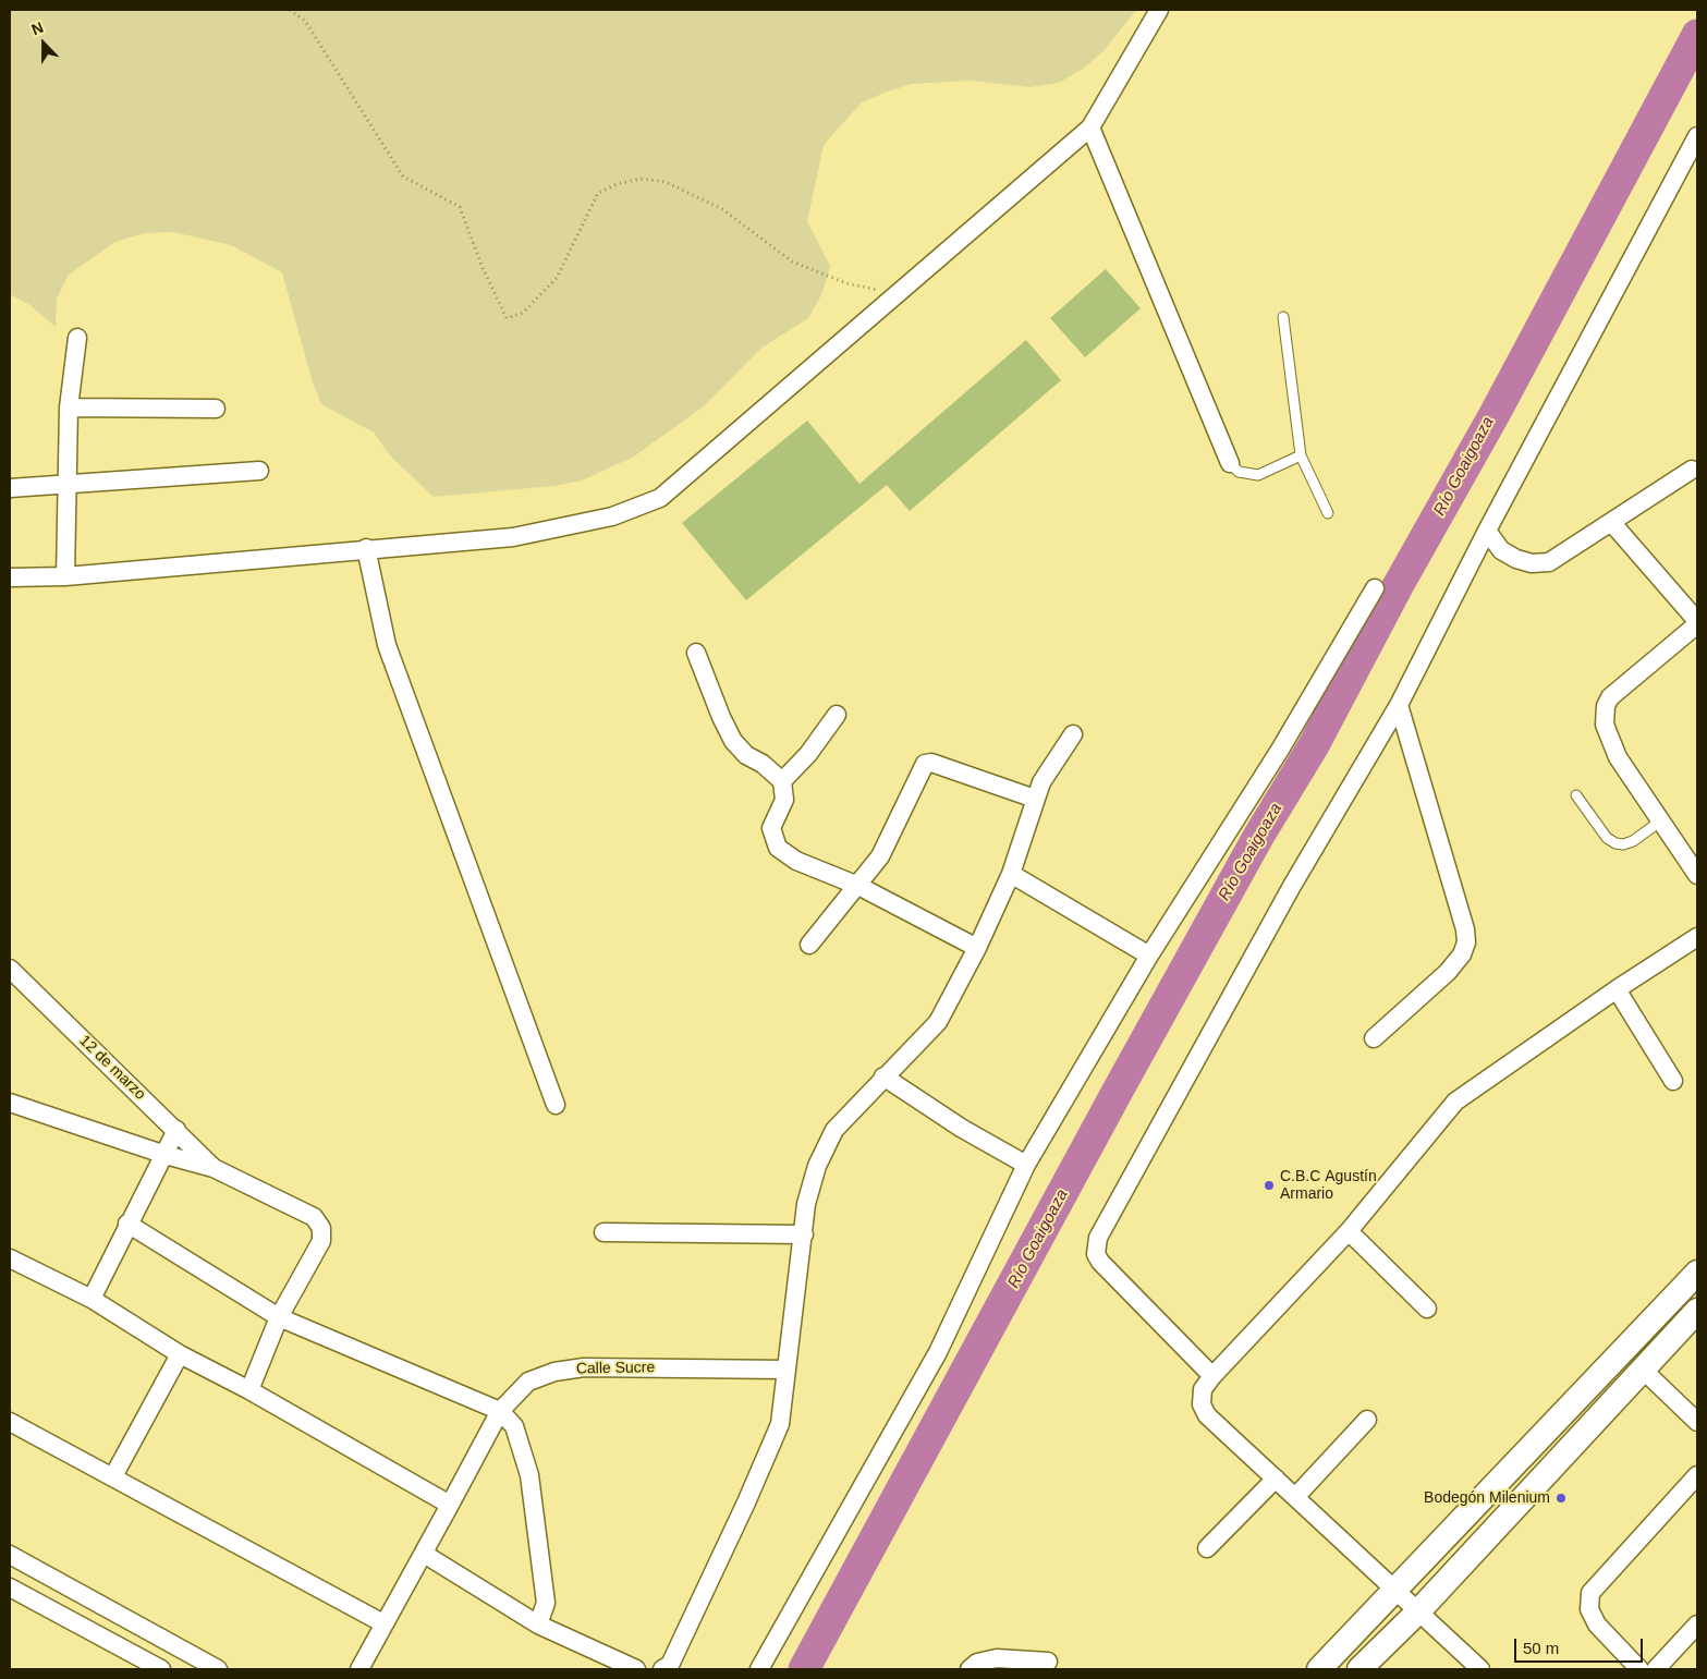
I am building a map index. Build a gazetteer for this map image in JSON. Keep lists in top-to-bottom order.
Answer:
{
  "streets": {
    "street": ["12 de marzo", "Calle Sucre"]
  },
  "water": ["Río Goaigoaza"],
  "places": ["C.B.C Agustín Armario", "Bodegón Milenium"],
  "scale_bar": "50 m",
  "north": "top"
}
